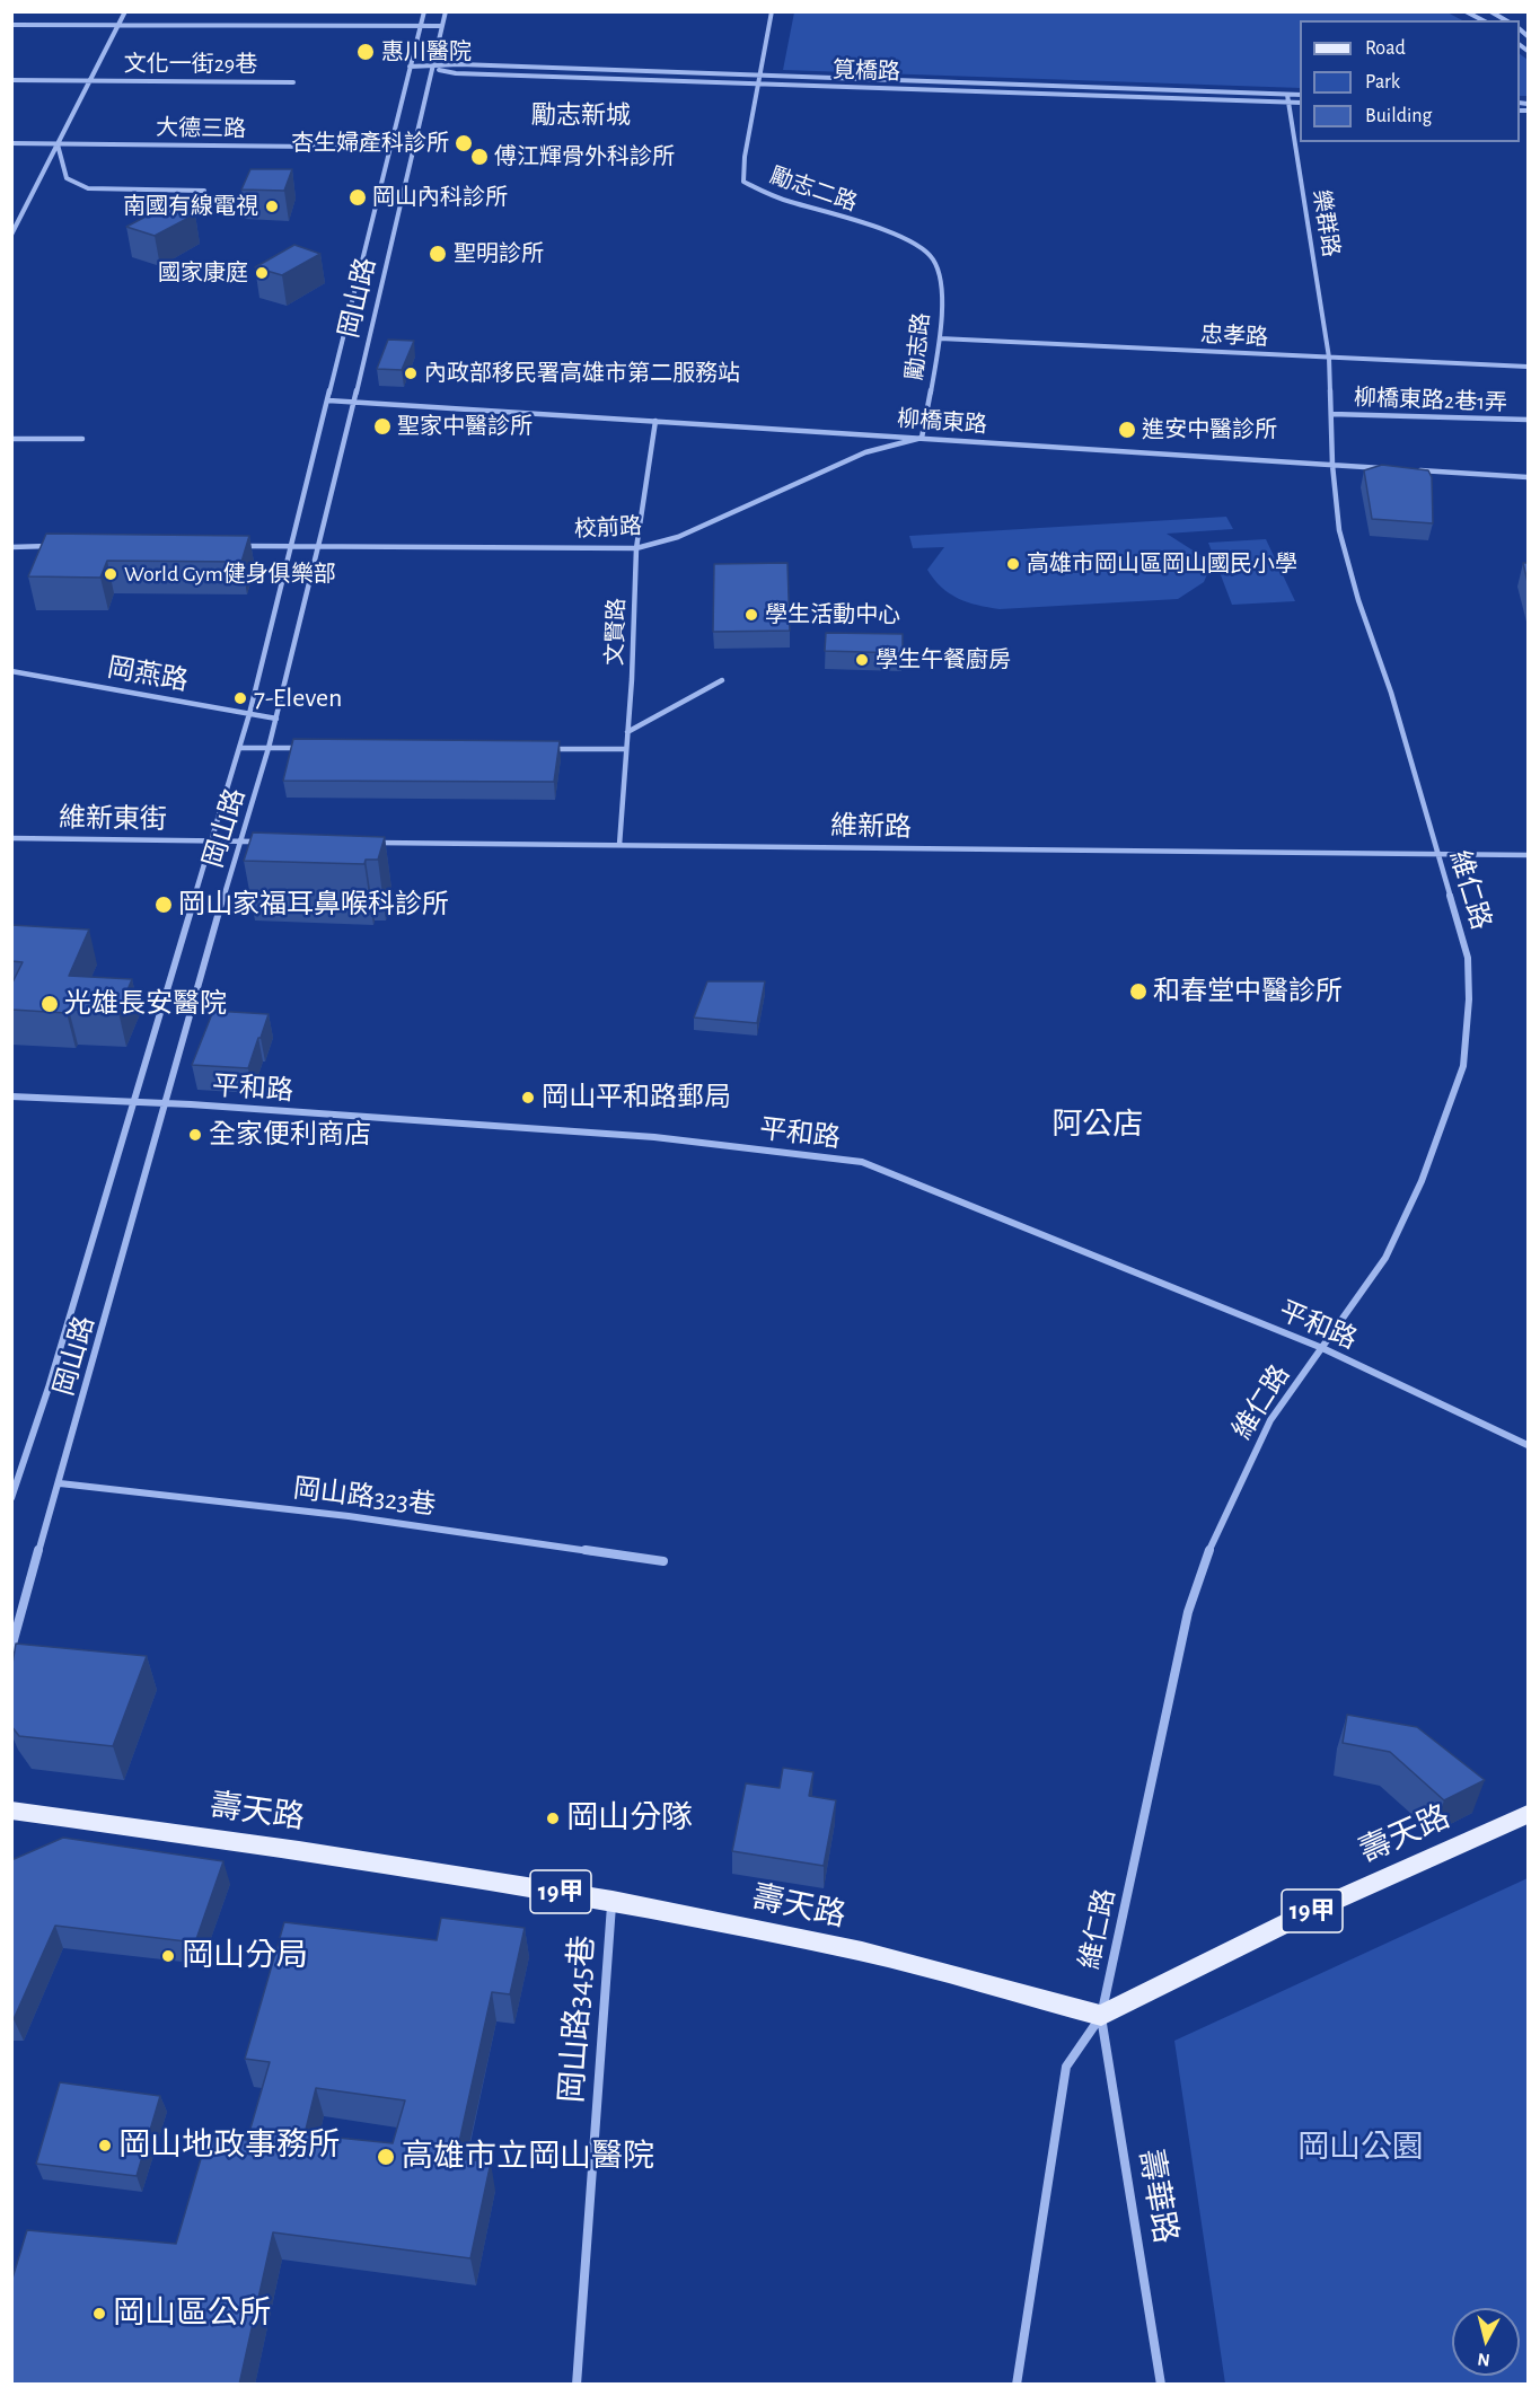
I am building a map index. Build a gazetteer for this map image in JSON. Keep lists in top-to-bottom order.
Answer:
{
  "streets": {
    "main road": ["壽天路", "19甲"],
    "street": [
      "文化一街29巷",
      "筧橋路",
      "大德三路",
      "勵志二路",
      "樂群路",
      "岡山路",
      "忠孝路",
      "勵志路",
      "柳橋東路2巷1弄",
      "柳橋東路",
      "校前路",
      "文賢路",
      "岡燕路",
      "維新東街",
      "維新路",
      "維仁路",
      "平和路",
      "岡山路323巷",
      "岡山路345巷",
      "壽華路"
    ]
  },
  "crossings": [
    ["文化一街29巷", "大德三路"],
    ["筧橋路", "勵志二路"],
    ["筧橋路", "樂群路"],
    ["筧橋路", "岡山路"],
    ["大德三路", "岡山路"],
    ["勵志二路", "勵志路"],
    ["樂群路", "忠孝路"],
    ["樂群路", "柳橋東路2巷1弄"],
    ["樂群路", "維仁路"],
    ["岡山路", "柳橋東路"],
    ["岡山路", "校前路"],
    ["岡山路", "岡燕路"],
    ["岡山路", "維新東街"],
    ["岡山路", "平和路"],
    ["岡山路", "岡山路323巷"],
    ["忠孝路", "勵志路"],
    ["勵志路", "柳橋東路"],
    ["勵志路", "校前路"],
    ["柳橋東路2巷1弄", "維仁路"],
    ["柳橋東路", "校前路"],
    ["柳橋東路", "文賢路"],
    ["柳橋東路", "維仁路"],
    ["校前路", "文賢路"],
    ["文賢路", "維新路"],
    ["維新路", "維仁路"],
    ["維仁路", "平和路"],
    ["維仁路", "壽天路"],
    ["維仁路", "壽華路"],
    ["壽天路", "岡山路345巷"],
    ["壽天路", "壽華路"]
  ],
  "districts": ["勵志新城", "阿公店"],
  "parks": ["岡山公園"],
  "places": [
    "惠川醫院",
    "杏生婦產科診所",
    "傅江輝骨外科診所",
    "岡山內科診所",
    "南國有線電視",
    "聖明診所",
    "國家康庭",
    "內政部移民署高雄市第二服務站",
    "聖家中醫診所",
    "進安中醫診所",
    "高雄市岡山區岡山國民小學",
    "World Gym健身俱樂部",
    "學生活動中心",
    "學生午餐廚房",
    "7-Eleven",
    "岡山家福耳鼻喉科診所",
    "和春堂中醫診所",
    "光雄長安醫院",
    "岡山平和路郵局",
    "全家便利商店",
    "岡山分隊",
    "岡山分局",
    "岡山地政事務所",
    "高雄市立岡山醫院",
    "岡山區公所"
  ],
  "legend": ["Road", "Park", "Building"],
  "north": "bottom"
}
